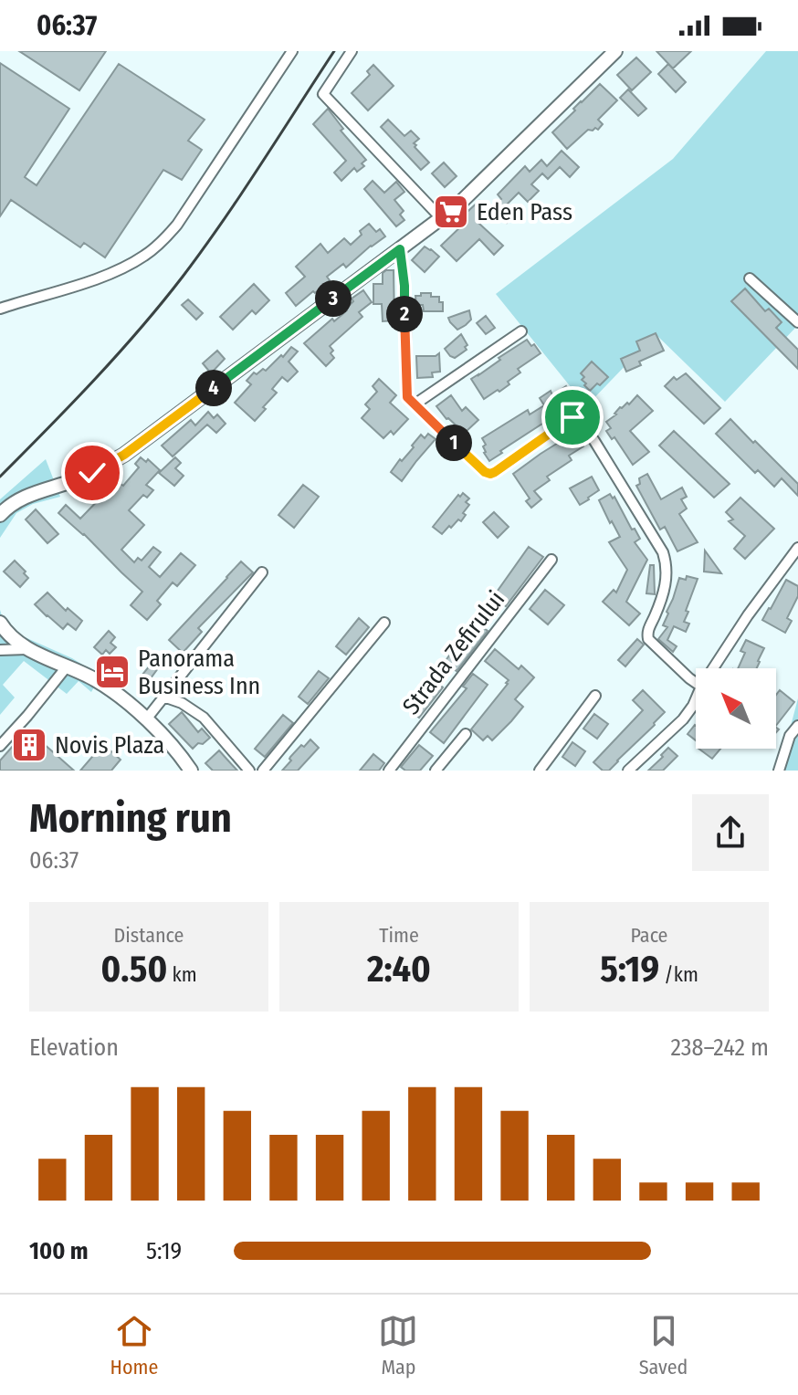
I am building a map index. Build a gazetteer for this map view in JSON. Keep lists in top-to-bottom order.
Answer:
{
  "streets": {
    "street": ["Strada Zefirului"]
  },
  "places": {
    "supermarket": ["Eden Pass"],
    "hotel": ["Panorama Business Inn"],
    "building": ["Novis Plaza"]
  },
  "north": "top left",
  "page": {
    "status": "06:37",
    "pins": [
      "3",
      "2",
      "4",
      "1"
    ],
    "heading": ["Morning run", "06:37"],
    "stats": [
      ["Distance", "0.50 km"],
      ["Time", "2:40"],
      ["Pace", "5:19 /km"]
    ],
    "chart": ["Elevation", "238–242 m"],
    "list": [
      {
        "name": "100 m",
        "note": "5:19"
      }
    ],
    "tabs": ["Home", "Map", "Saved"]
  }
}
